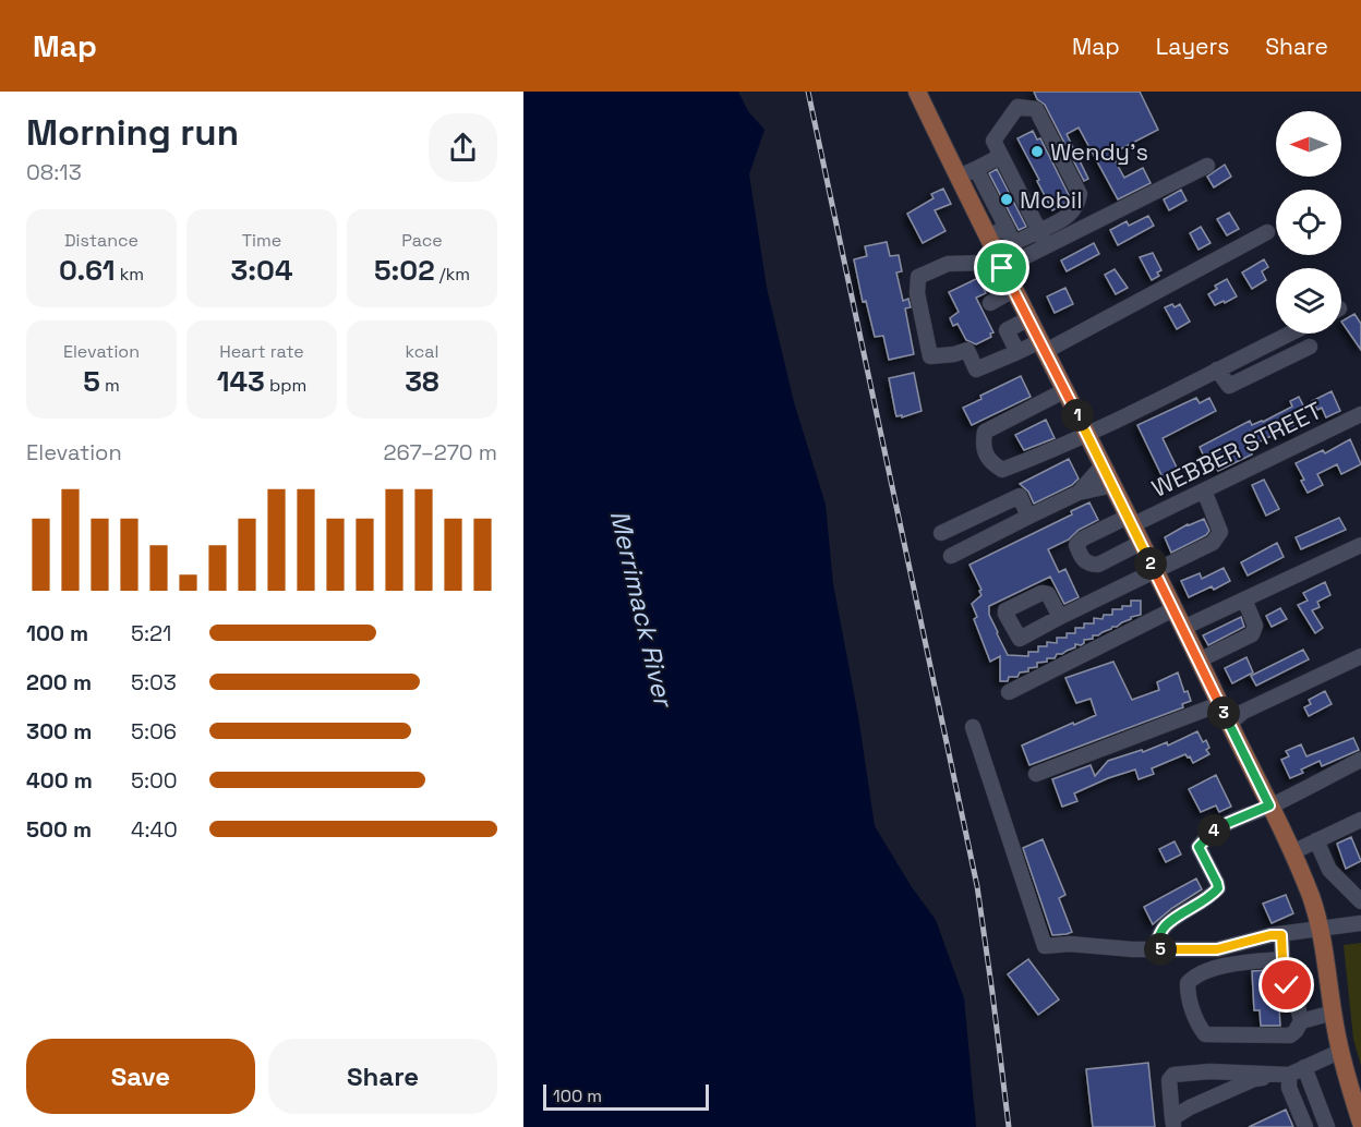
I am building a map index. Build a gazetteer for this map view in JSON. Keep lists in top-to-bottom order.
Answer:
{
  "streets": {
    "street": ["WEBBER STREET"]
  },
  "water": ["Merrimack River"],
  "places": ["Wendy's", "Mobil"],
  "scale_bar": "100 m",
  "north": "left",
  "page": {
    "header": "Map",
    "nav": ["Map", "Layers", "Share"],
    "heading": ["Morning run", "08:13"],
    "stats": [
      ["Distance", "0.61 km"],
      ["Time", "3:04"],
      ["Pace", "5:02 /km"],
      ["Elevation", "5 m"],
      ["Heart rate", "143 bpm"],
      ["kcal", "38"]
    ],
    "pins": [
      "1",
      "2",
      "3",
      "4",
      "5"
    ],
    "chart": ["Elevation", "267–270 m"],
    "list": [
      {
        "name": "100 m",
        "note": "5:21"
      },
      {
        "name": "200 m",
        "note": "5:03"
      },
      {
        "name": "300 m",
        "note": "5:06"
      },
      {
        "name": "400 m",
        "note": "5:00"
      },
      {
        "name": "500 m",
        "note": "4:40"
      }
    ],
    "buttons": ["Save", "Share"],
    "scale": "100 m"
  }
}
